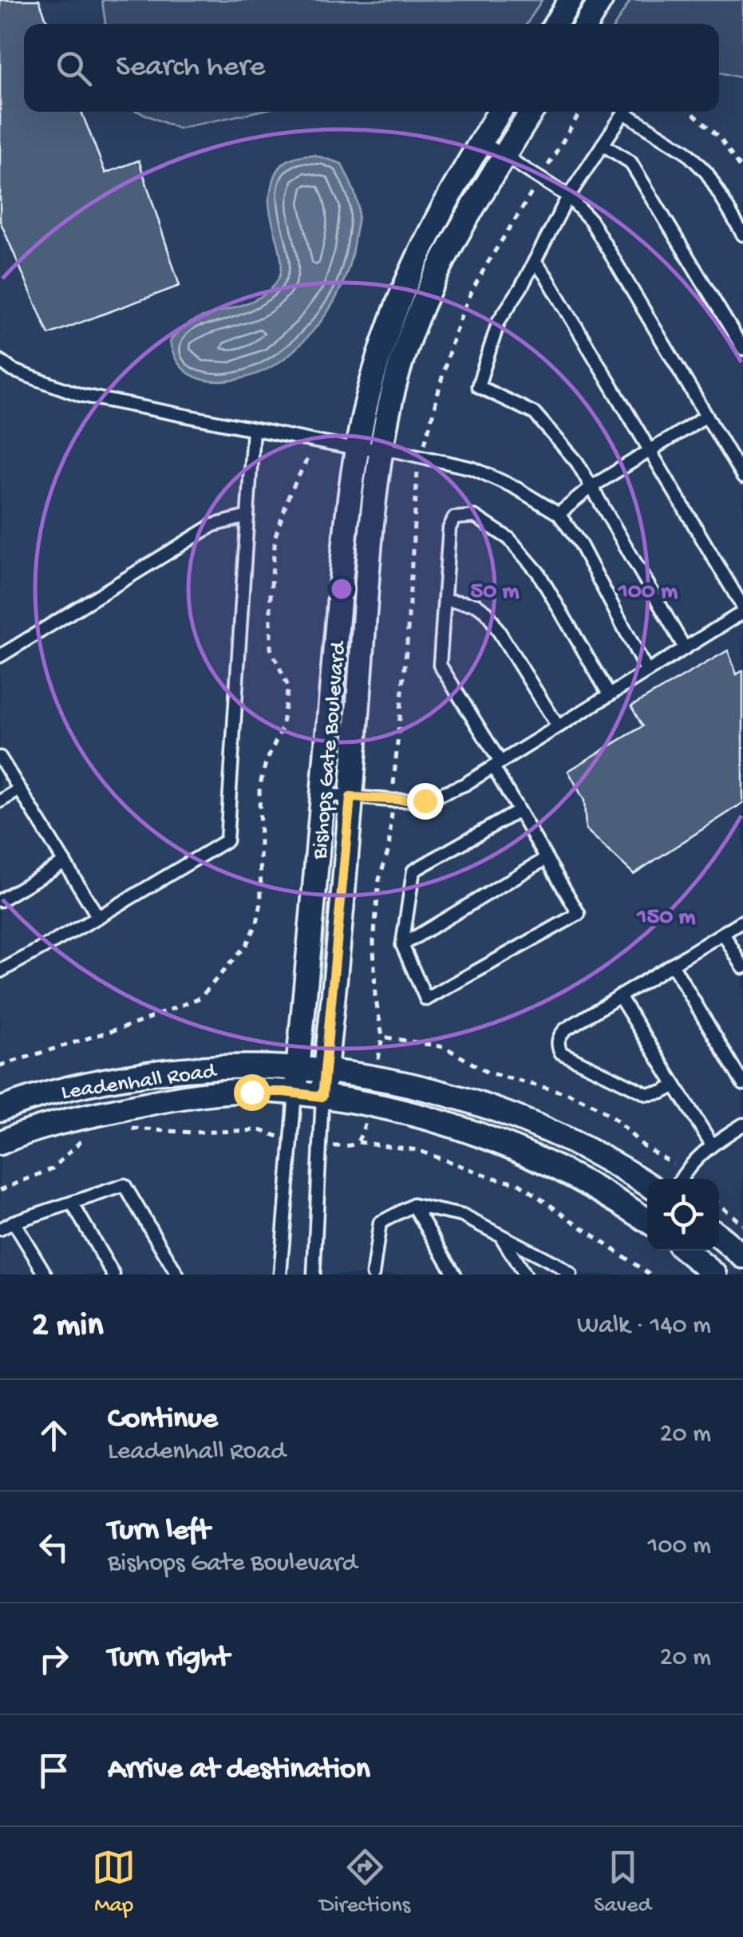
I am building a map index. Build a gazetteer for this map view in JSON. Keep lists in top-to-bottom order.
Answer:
{
  "streets": {
    "street": ["Bishops Gate Boulevard", "Leadenhall Road"]
  },
  "crossings": [
    ["Bishops Gate Boulevard", "Leadenhall Road"]
  ],
  "page": {
    "search": "Search here",
    "heading": ["2 min", "Walk · 140 m"],
    "list": [
      ["Continue", "Leadenhall Road", "20 m"],
      ["Turn left", "Bishops Gate Boulevard", "100 m"],
      ["Turn right", "20 m"],
      "Arrive at destination"
    ],
    "nav": ["Map", "Directions", "Saved"]
  },
  "rings": ["50 m", "100 m", "150 m"]
}
